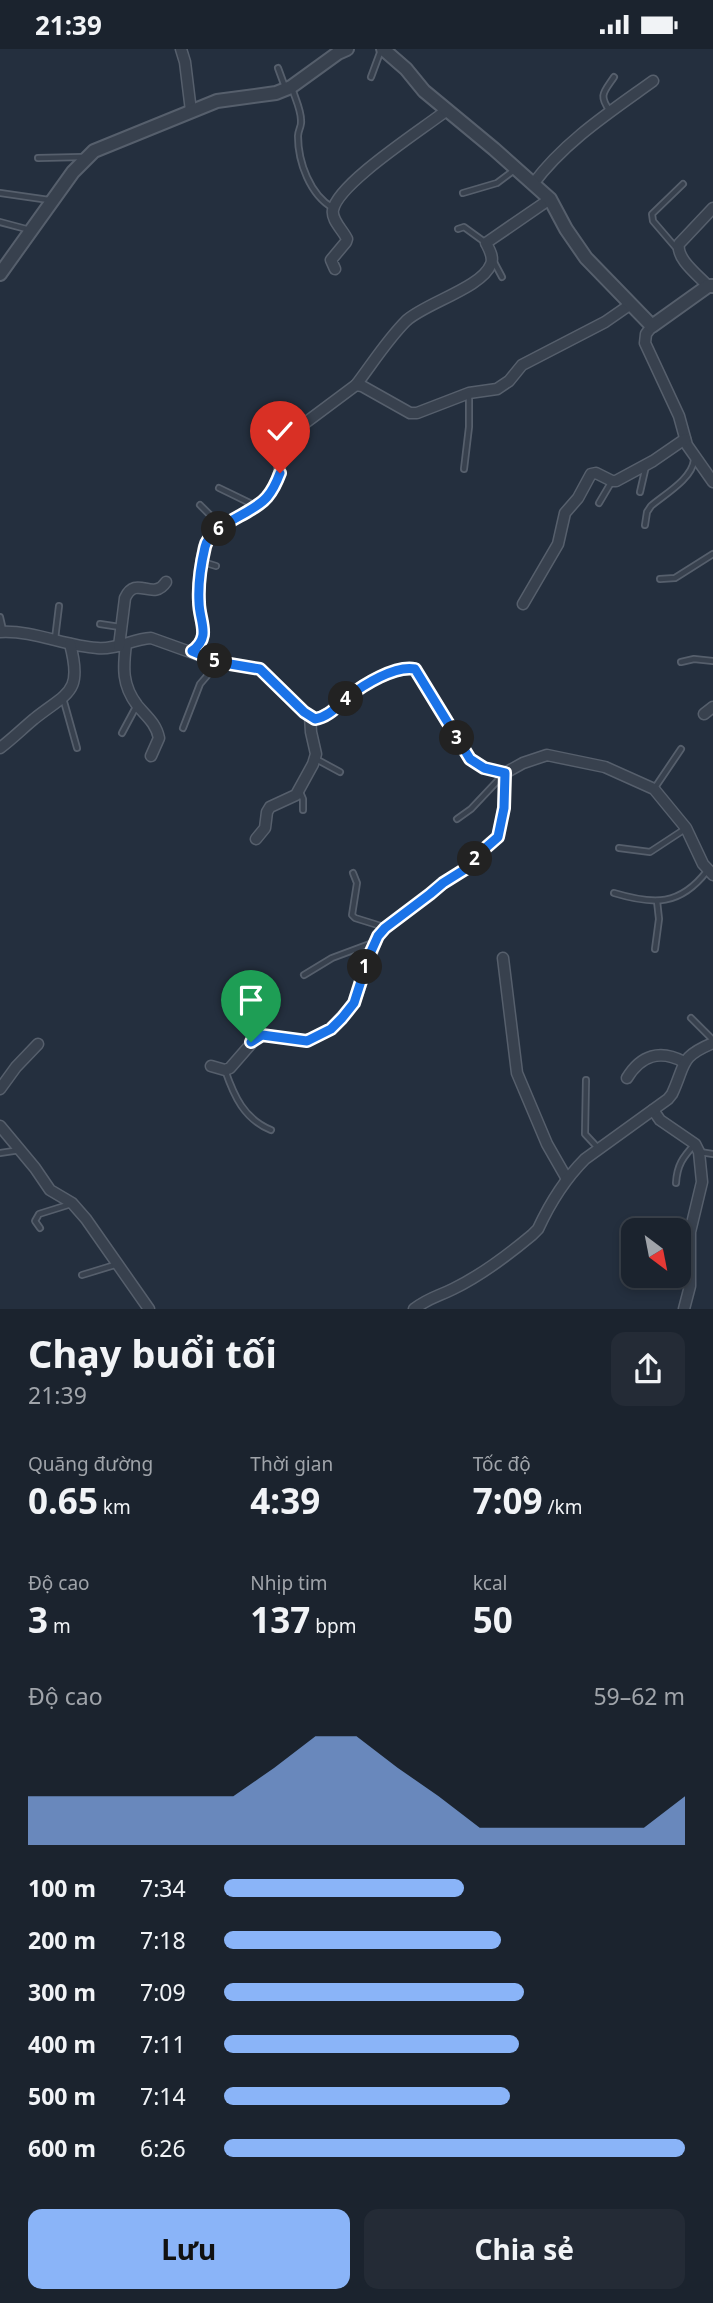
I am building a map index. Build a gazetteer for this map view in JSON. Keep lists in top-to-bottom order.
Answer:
{
  "north": "bottom right",
  "page": {
    "status": "21:39",
    "pins": [
      "6",
      "5",
      "4",
      "3",
      "2",
      "1"
    ],
    "heading": ["Chạy buổi tối", "21:39"],
    "stats": [
      ["Quãng đường", "0.65 km"],
      ["Thời gian", "4:39"],
      ["Tốc độ", "7:09 /km"],
      ["Độ cao", "3 m"],
      ["Nhịp tim", "137 bpm"],
      ["kcal", "50"]
    ],
    "chart": ["Độ cao", "59–62 m"],
    "list": [
      {
        "name": "100 m",
        "note": "7:34"
      },
      {
        "name": "200 m",
        "note": "7:18"
      },
      {
        "name": "300 m",
        "note": "7:09"
      },
      {
        "name": "400 m",
        "note": "7:11"
      },
      {
        "name": "500 m",
        "note": "7:14"
      },
      {
        "name": "600 m",
        "note": "6:26"
      }
    ],
    "buttons": ["Lưu", "Chia sẻ"]
  }
}
